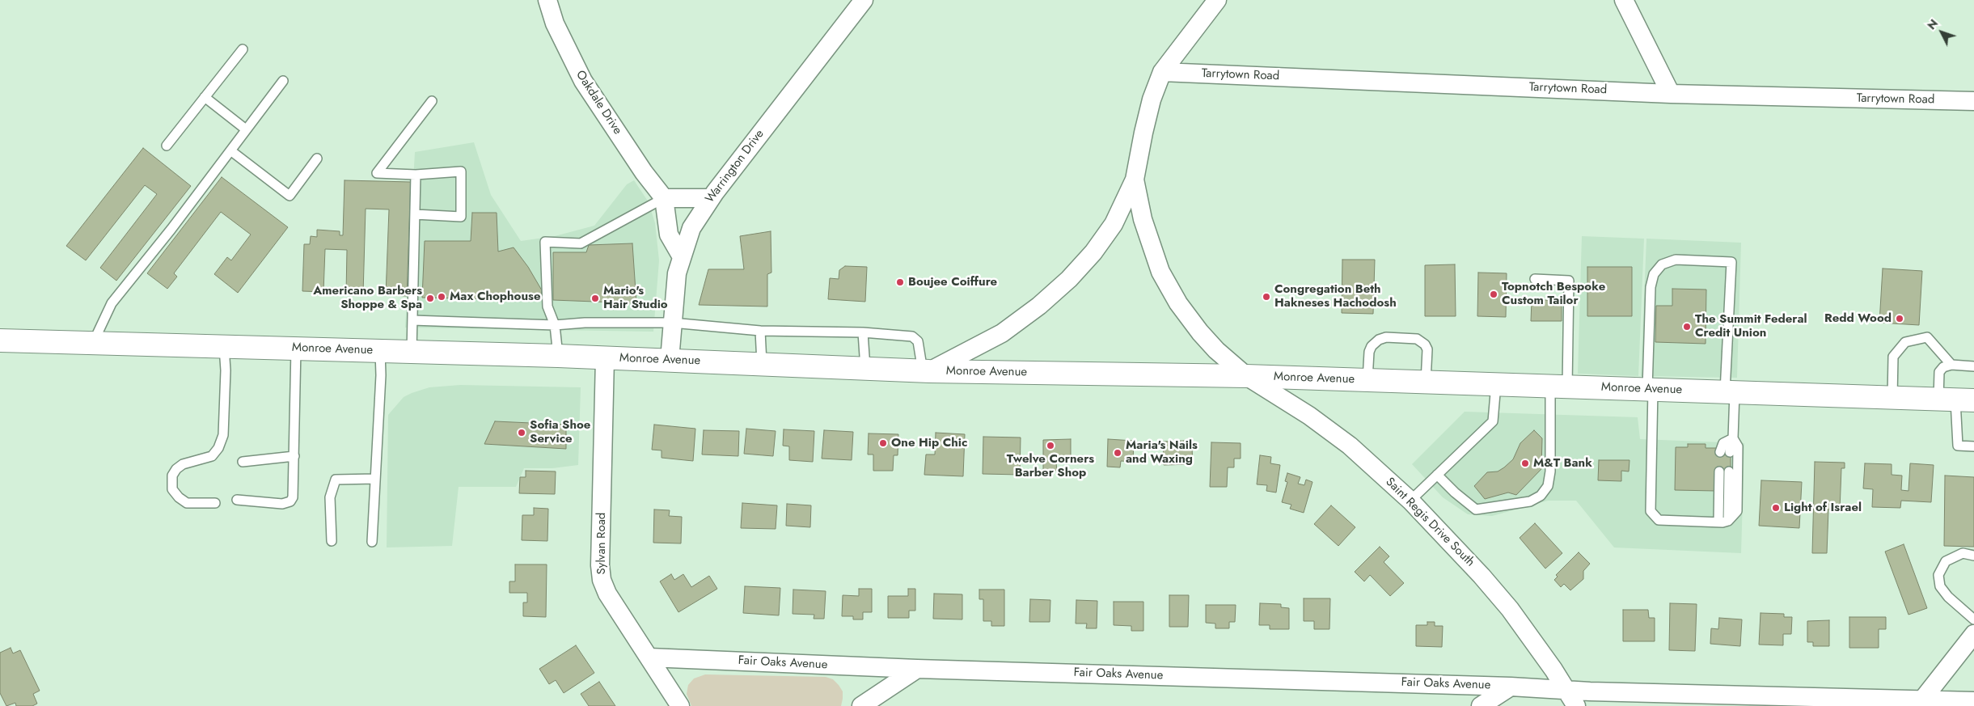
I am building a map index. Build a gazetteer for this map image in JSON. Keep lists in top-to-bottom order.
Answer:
{
  "streets": {
    "main road": ["Monroe Avenue"],
    "street": [
      "Tarrytown Road",
      "Oakdale Drive",
      "Warrington Drive",
      "Saint Regis Drive South",
      "Sylvan Road",
      "Fair Oaks Avenue"
    ]
  },
  "crossings": [
    ["Warrington Drive", "Monroe Avenue"],
    ["Monroe Avenue", "Saint Regis Drive South"],
    ["Monroe Avenue", "Sylvan Road"],
    ["Saint Regis Drive South", "Fair Oaks Avenue"],
    ["Sylvan Road", "Fair Oaks Avenue"]
  ],
  "places": [
    "Boujee Coiffure",
    "Topnotch Bespoke Custom Tailor",
    "Max Chophouse",
    "Congregation Beth Hakneses Hachodosh",
    "Americano Barbers Shoppe & Spa",
    "Mario's Hair Studio",
    "Redd Wood",
    "The Summit Federal Credit Union",
    "Sofia Shoe Service",
    "One Hip Chic",
    "Twelve Corners Barber Shop",
    "Maria's Nails and Waxing",
    "M&T Bank",
    "Light of Israel"
  ],
  "north": "top left"
}
